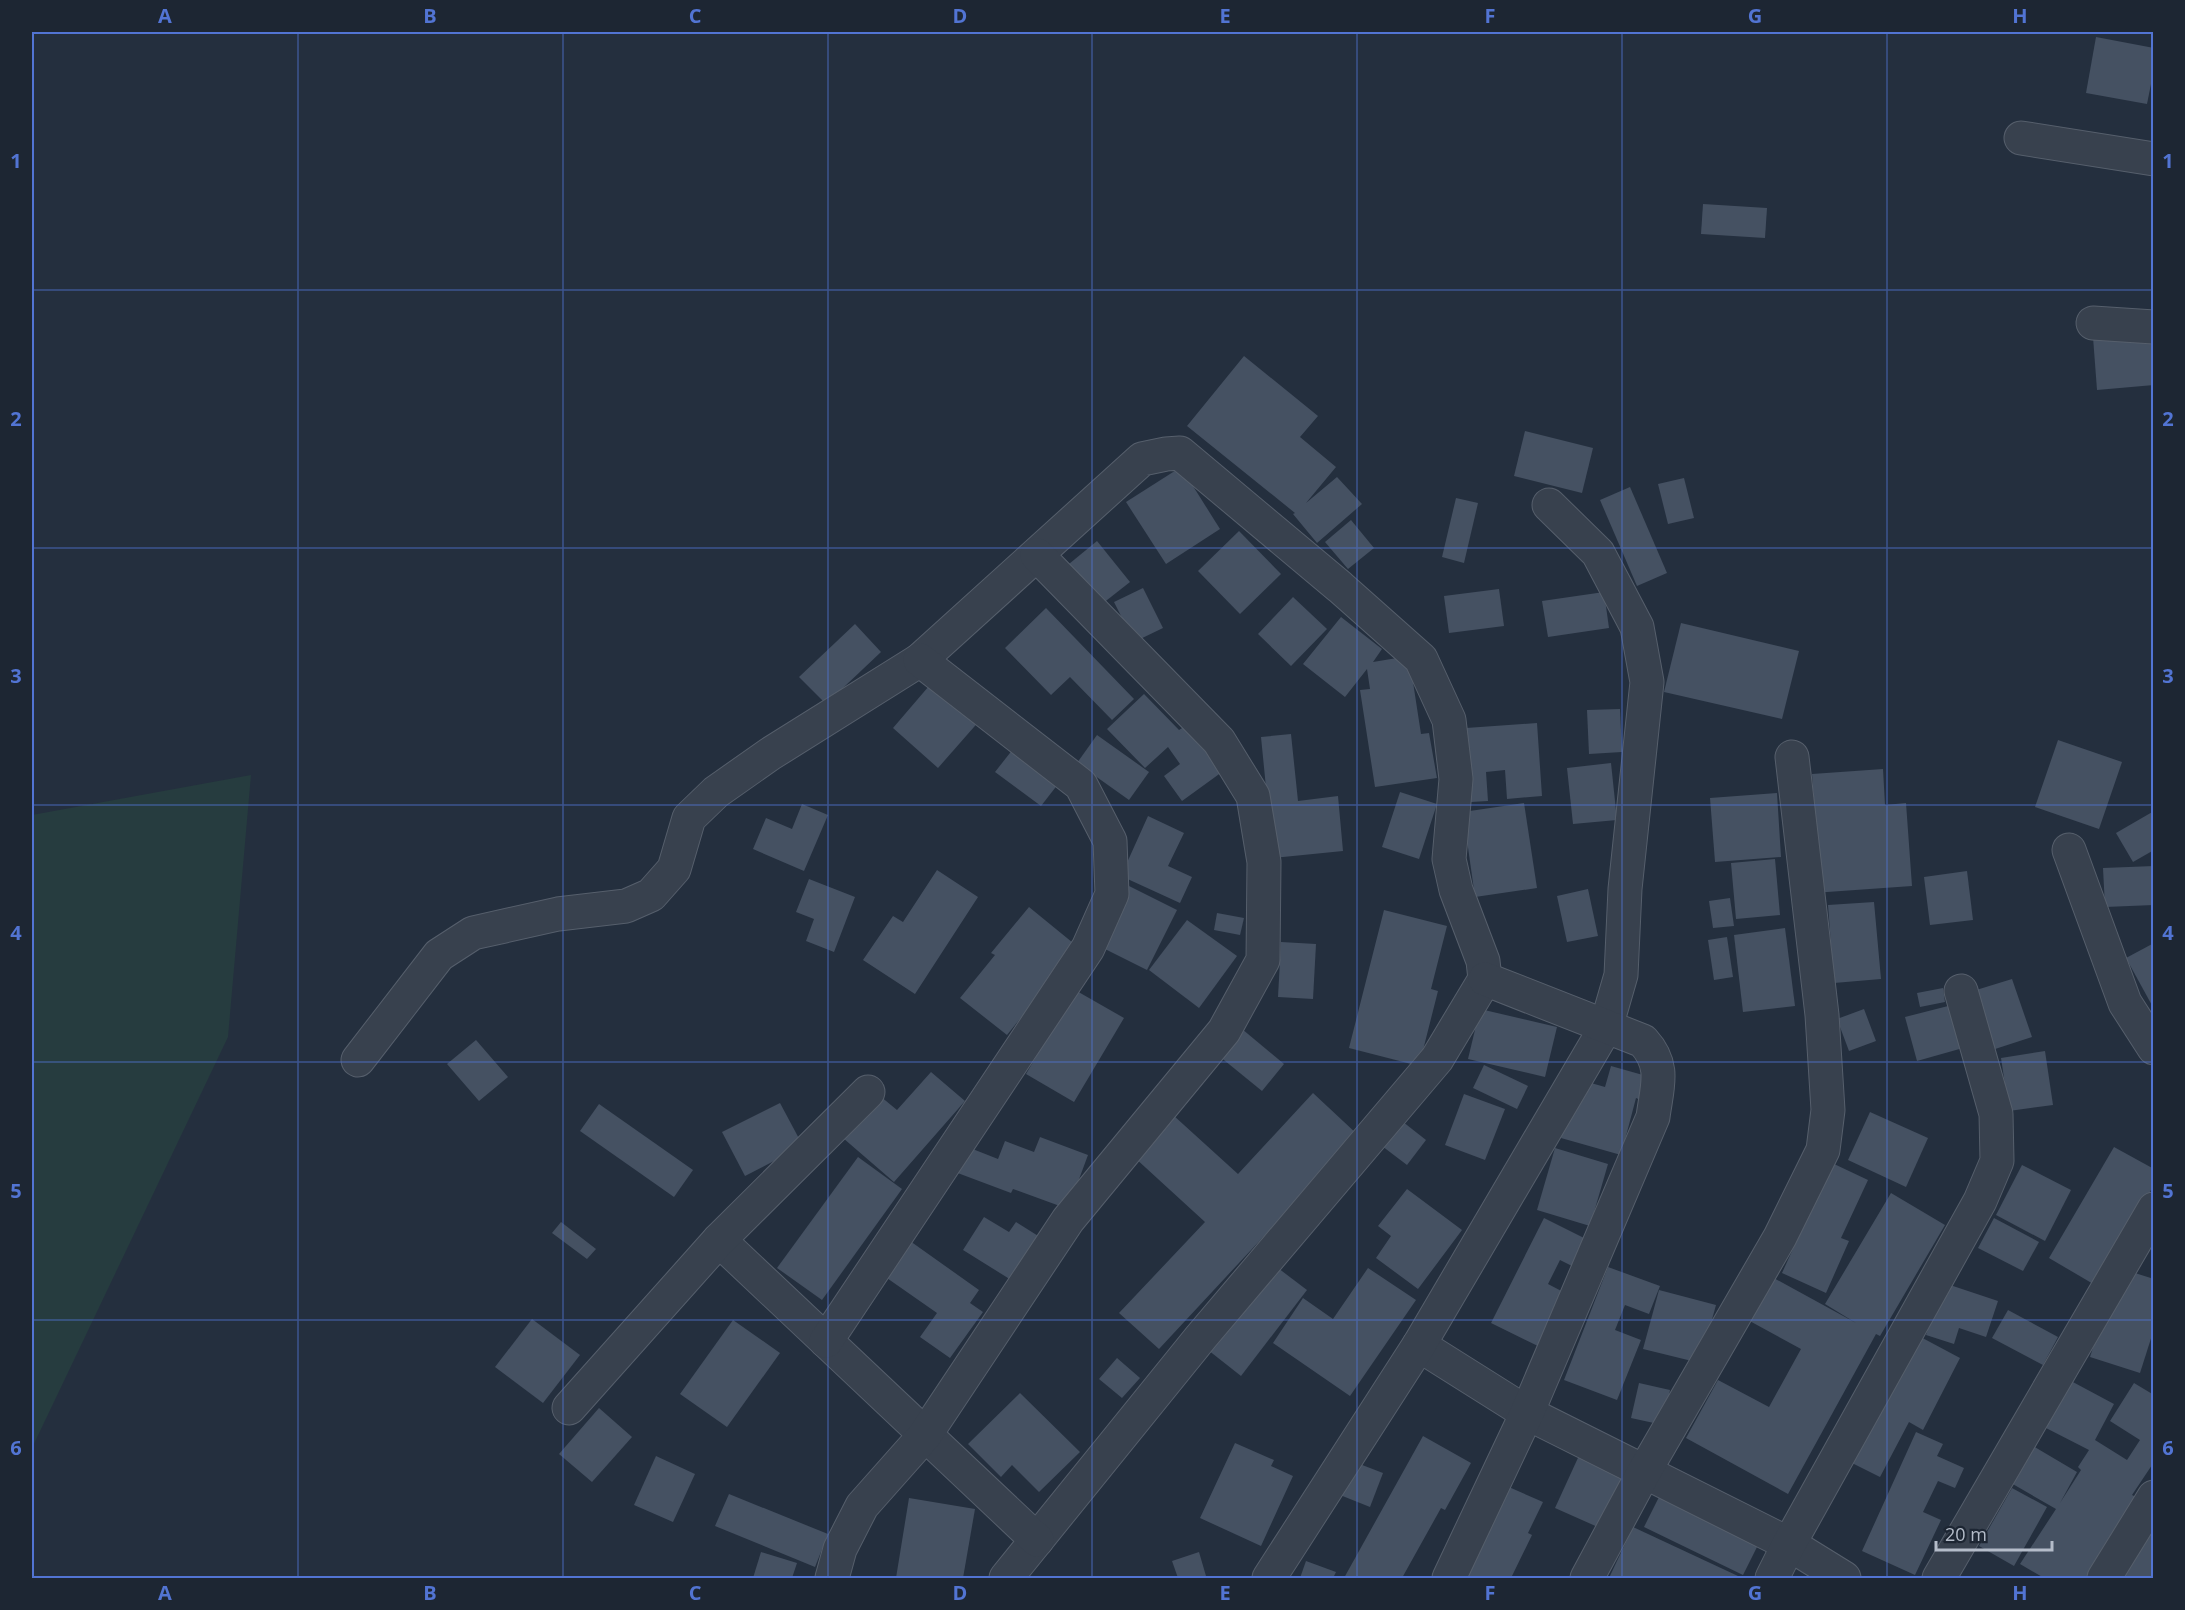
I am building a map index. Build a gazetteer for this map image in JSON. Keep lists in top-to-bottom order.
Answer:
{
  "scale_bar": "20 m",
  "grid": {
    "columns": [
      "A",
      "B",
      "C",
      "D",
      "E",
      "F",
      "G",
      "H"
    ],
    "rows": [
      "1",
      "2",
      "3",
      "4",
      "5",
      "6"
    ]
  }
}
